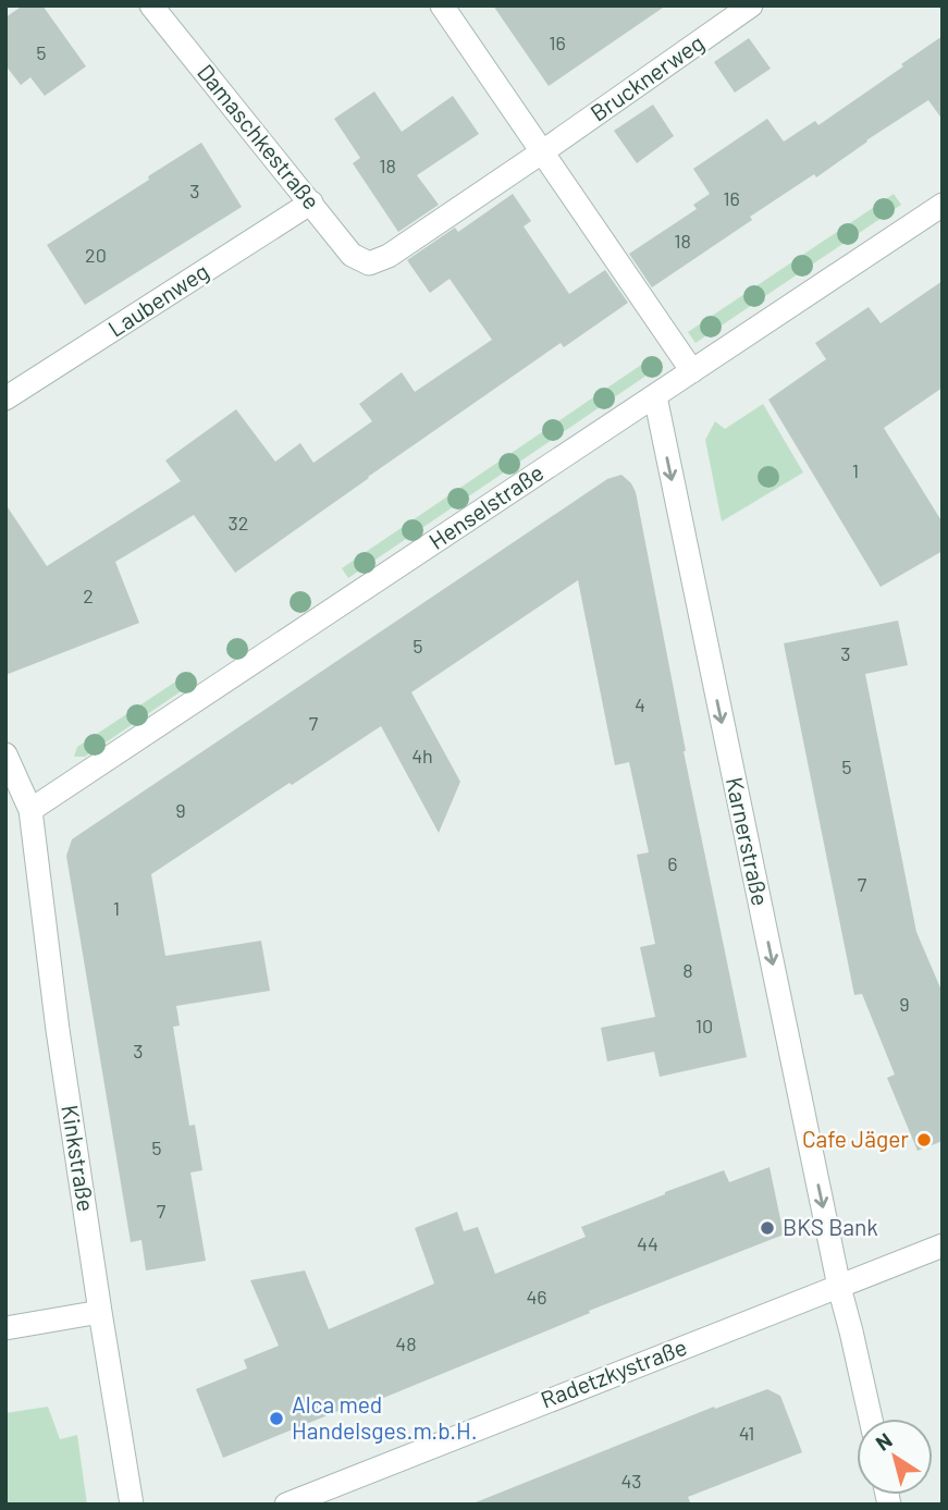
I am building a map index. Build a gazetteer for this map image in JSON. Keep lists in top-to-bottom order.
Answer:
{
  "streets": {
    "street": [
      "Brucknerweg",
      "Damaschkestraße",
      "Laubenweg",
      "Henselstraße",
      "Karnerstraße",
      "Kinkstraße",
      "Radetzkystraße"
    ]
  },
  "crossings": [
    ["Brucknerweg", "Damaschkestraße"],
    ["Damaschkestraße", "Laubenweg"],
    ["Henselstraße", "Karnerstraße"],
    ["Henselstraße", "Kinkstraße"],
    ["Karnerstraße", "Radetzkystraße"]
  ],
  "one_way": ["Karnerstraße"],
  "places": ["Cafe Jäger", "BKS Bank", "Alca med Handelsges.m.b.H."],
  "house_numbers": [
    "16",
    "5",
    "18",
    "3",
    "16",
    "18",
    "20",
    "1",
    "32",
    "2",
    "5",
    "3",
    "4",
    "7",
    "4h",
    "5",
    "9",
    "6",
    "7",
    "1",
    "8",
    "9",
    "10",
    "3",
    "5",
    "7",
    "44",
    "46",
    "48",
    "41",
    "43"
  ],
  "north": "top left"
}
